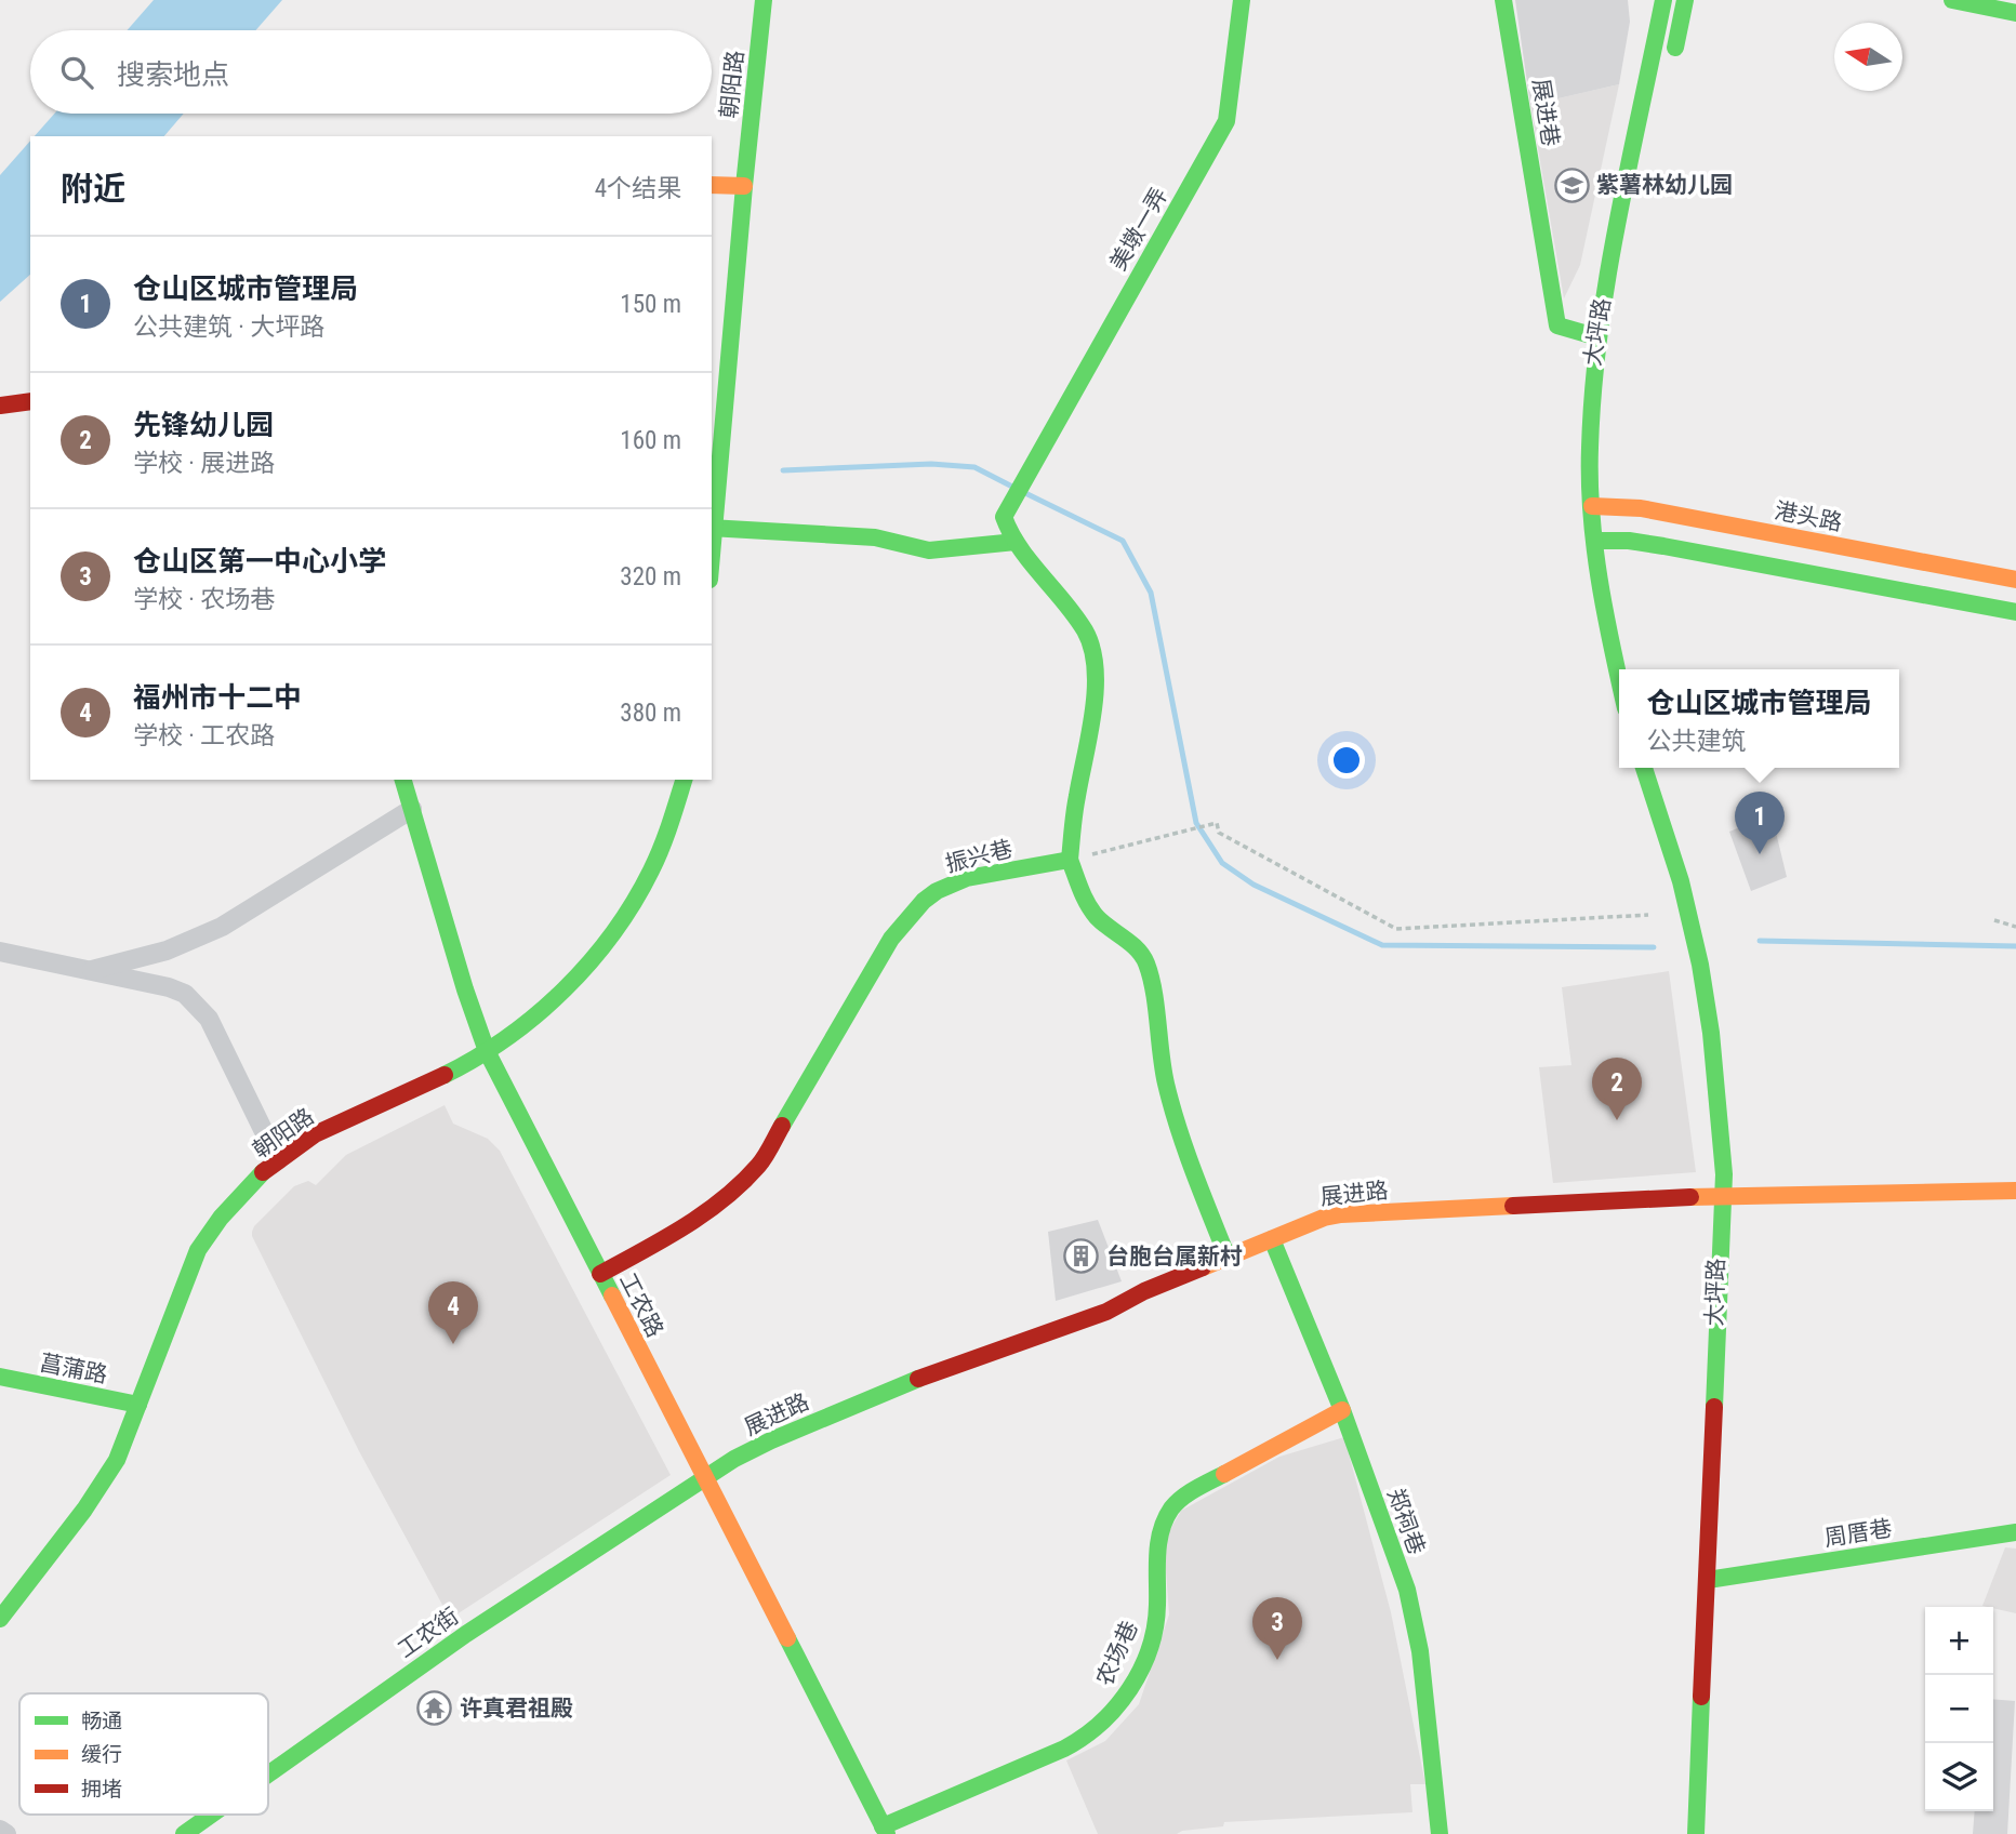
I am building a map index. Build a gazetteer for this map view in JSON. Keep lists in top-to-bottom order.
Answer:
{
  "streets": {
    "street": [
      "朝阳路",
      "展进巷",
      "美墩一弄",
      "港头路",
      "振兴巷",
      "展进路",
      "工农路",
      "菖蒲路",
      "郑祠巷",
      "周厝巷",
      "工农街",
      "农场巷"
    ]
  },
  "crossings": [
    ["朝阳路", "工农路"],
    ["朝阳路", "菖蒲路"],
    ["振兴巷", "工农路"],
    ["展进路", "工农路"],
    ["展进路", "郑祠巷"],
    ["展进路", "工农街"],
    ["工农路", "工农街"],
    ["工农路", "农场巷"],
    ["郑祠巷", "农场巷"]
  ],
  "places": {
    "school or university": ["紫薯林幼儿园"],
    "building": ["台胞台属新村"],
    "temple": ["许真君祖殿"]
  },
  "legend": ["畅通", "缓行", "拥堵"],
  "north": "left",
  "page": {
    "search": "搜索地点",
    "heading": ["附近", "4个结果"],
    "list": [
      {
        "mark": "1",
        "name": "仓山区城市管理局",
        "note": "公共建筑 · 大坪路",
        "value": "150 m"
      },
      {
        "mark": "2",
        "name": "先锋幼儿园",
        "note": "学校 · 展进路",
        "value": "160 m"
      },
      {
        "mark": "3",
        "name": "仓山区第一中心小学",
        "note": "学校 · 农场巷",
        "value": "320 m"
      },
      {
        "mark": "4",
        "name": "福州市十二中",
        "note": "学校 · 工农路",
        "value": "380 m"
      }
    ],
    "popup": ["仓山区城市管理局", "公共建筑"],
    "pins": [
      "1",
      "2",
      "4",
      "3"
    ],
    "map_buttons": ["+", "−"]
  }
}
